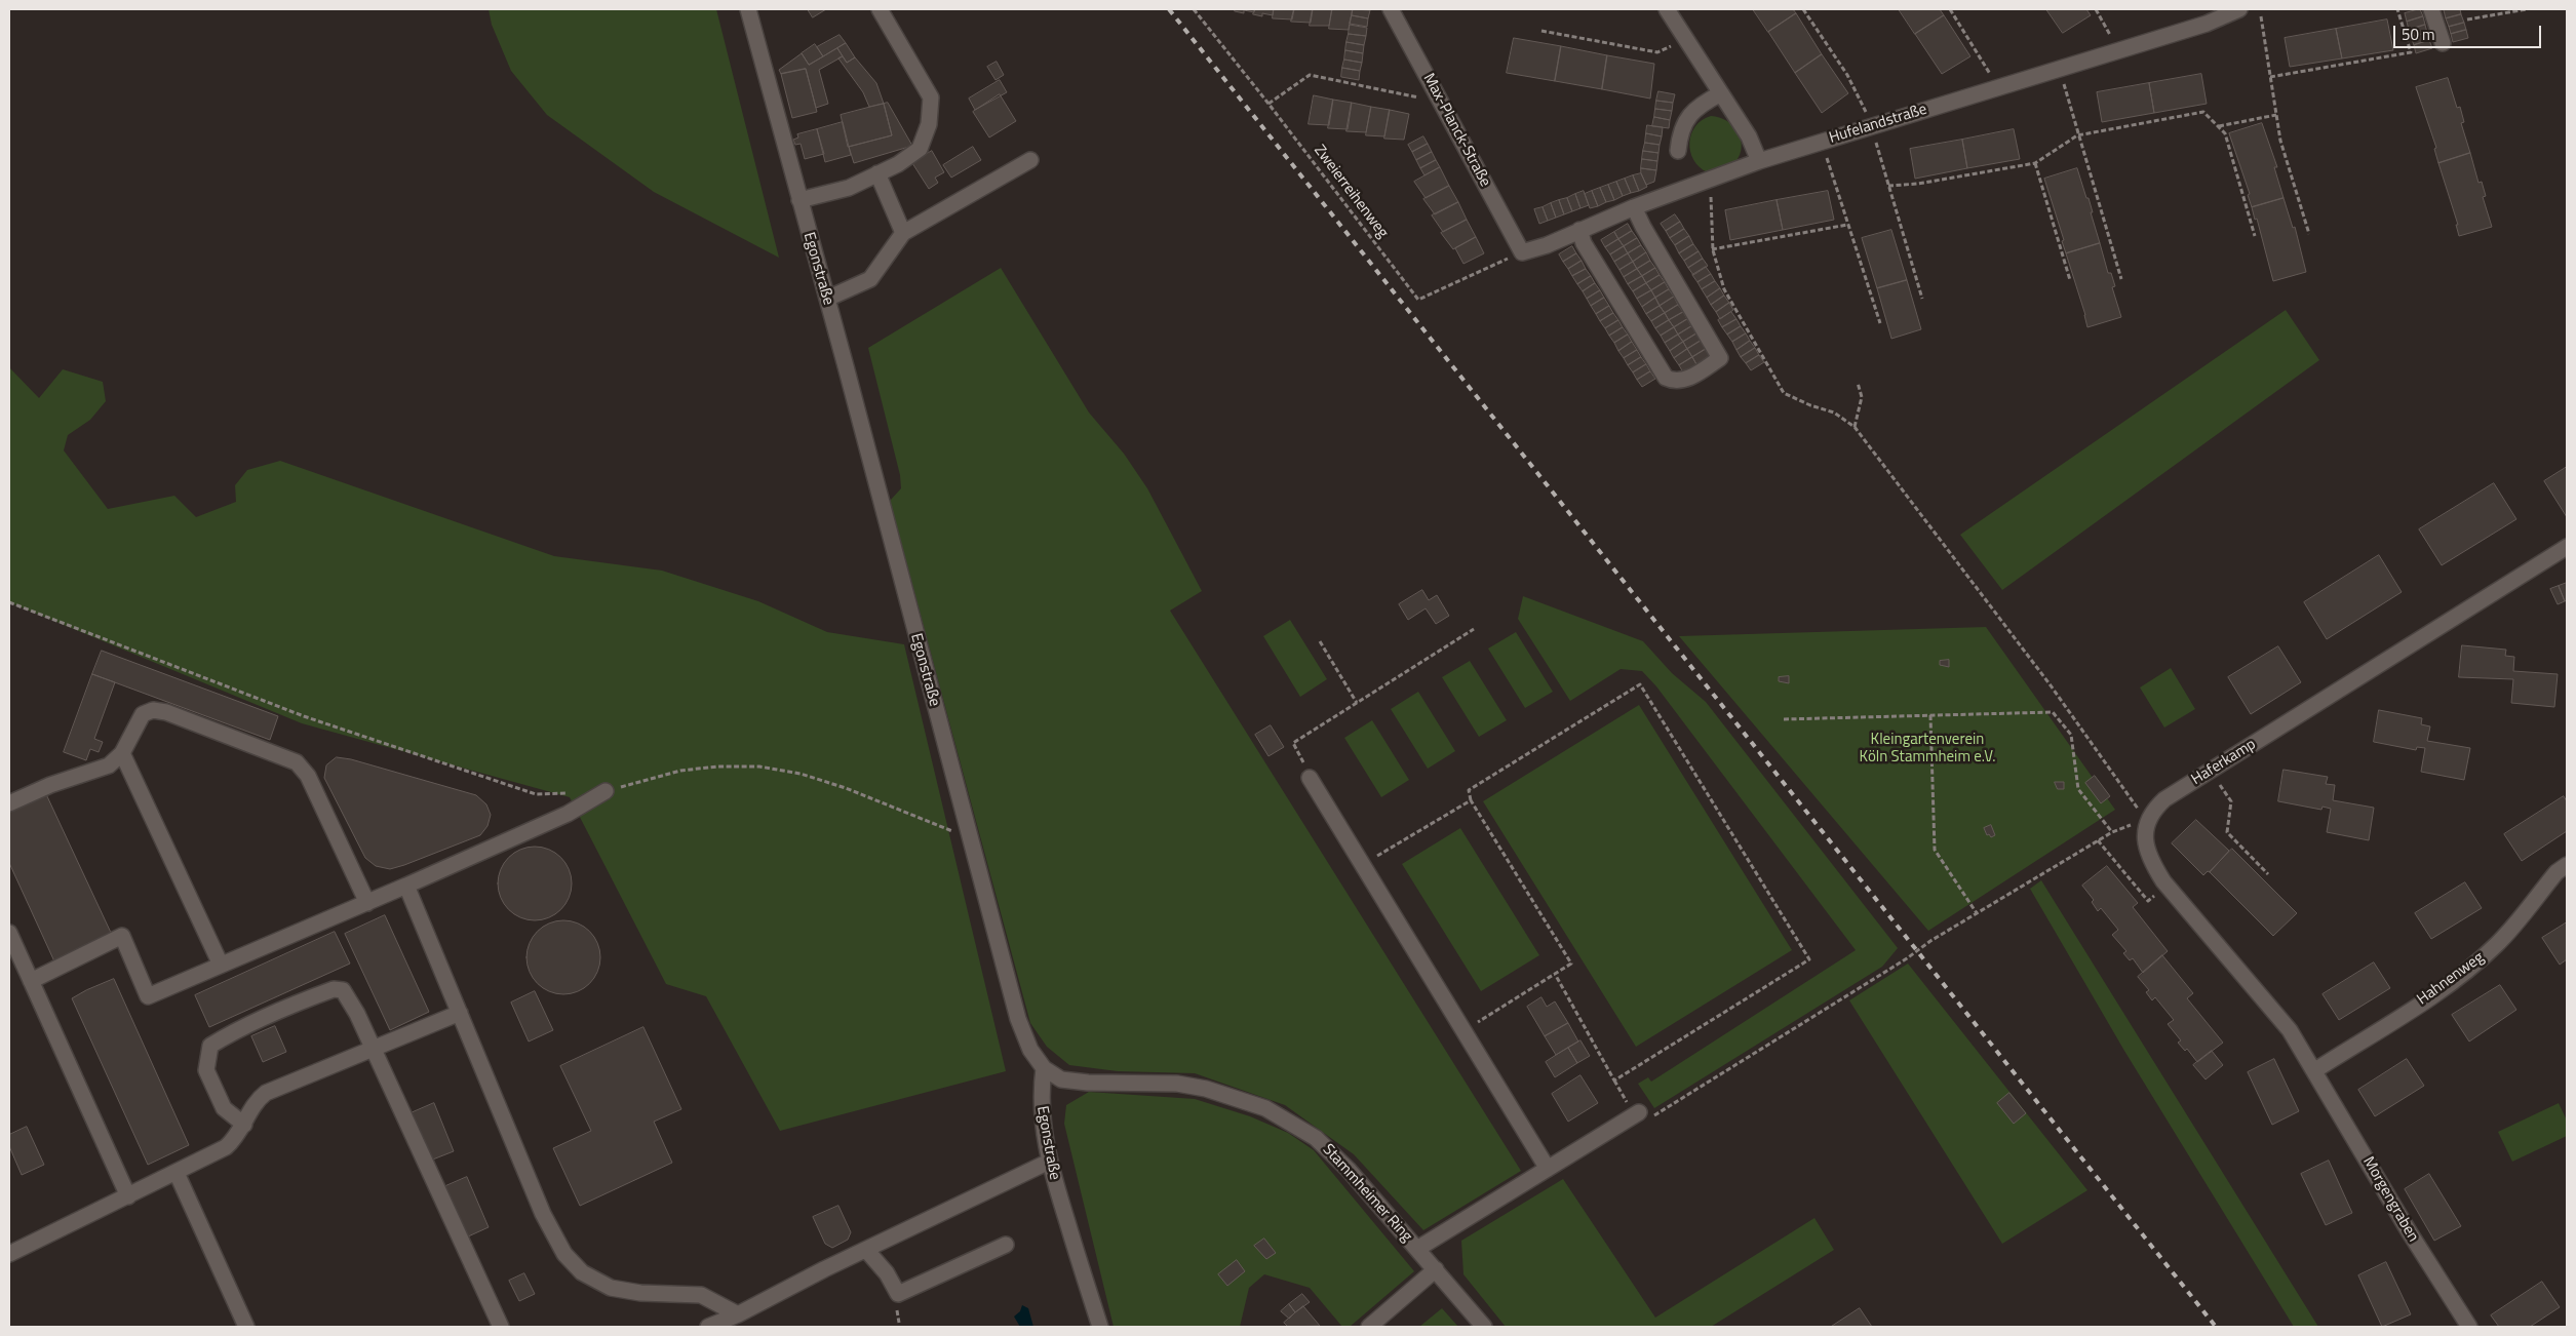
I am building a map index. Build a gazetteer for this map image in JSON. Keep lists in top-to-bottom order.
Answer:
{
  "streets": {
    "street": [
      "Hufelandstraße",
      "Max-Planck-Straße",
      "Egonstraße",
      "Haferkamp",
      "Hahnenweg",
      "Stammheimer Ring",
      "Morgengraben"
    ],
    "path": ["Zweierreihenweg"]
  },
  "crossings": [
    ["Hufelandstraße", "Max-Planck-Straße"],
    ["Hufelandstraße", "Zweierreihenweg"],
    ["Max-Planck-Straße", "Zweierreihenweg"],
    ["Egonstraße", "Stammheimer Ring"],
    ["Hahnenweg", "Morgengraben"]
  ],
  "parks": ["Kleingartenverein Köln Stammheim e.V."],
  "scale_bar": "50 m"
}
